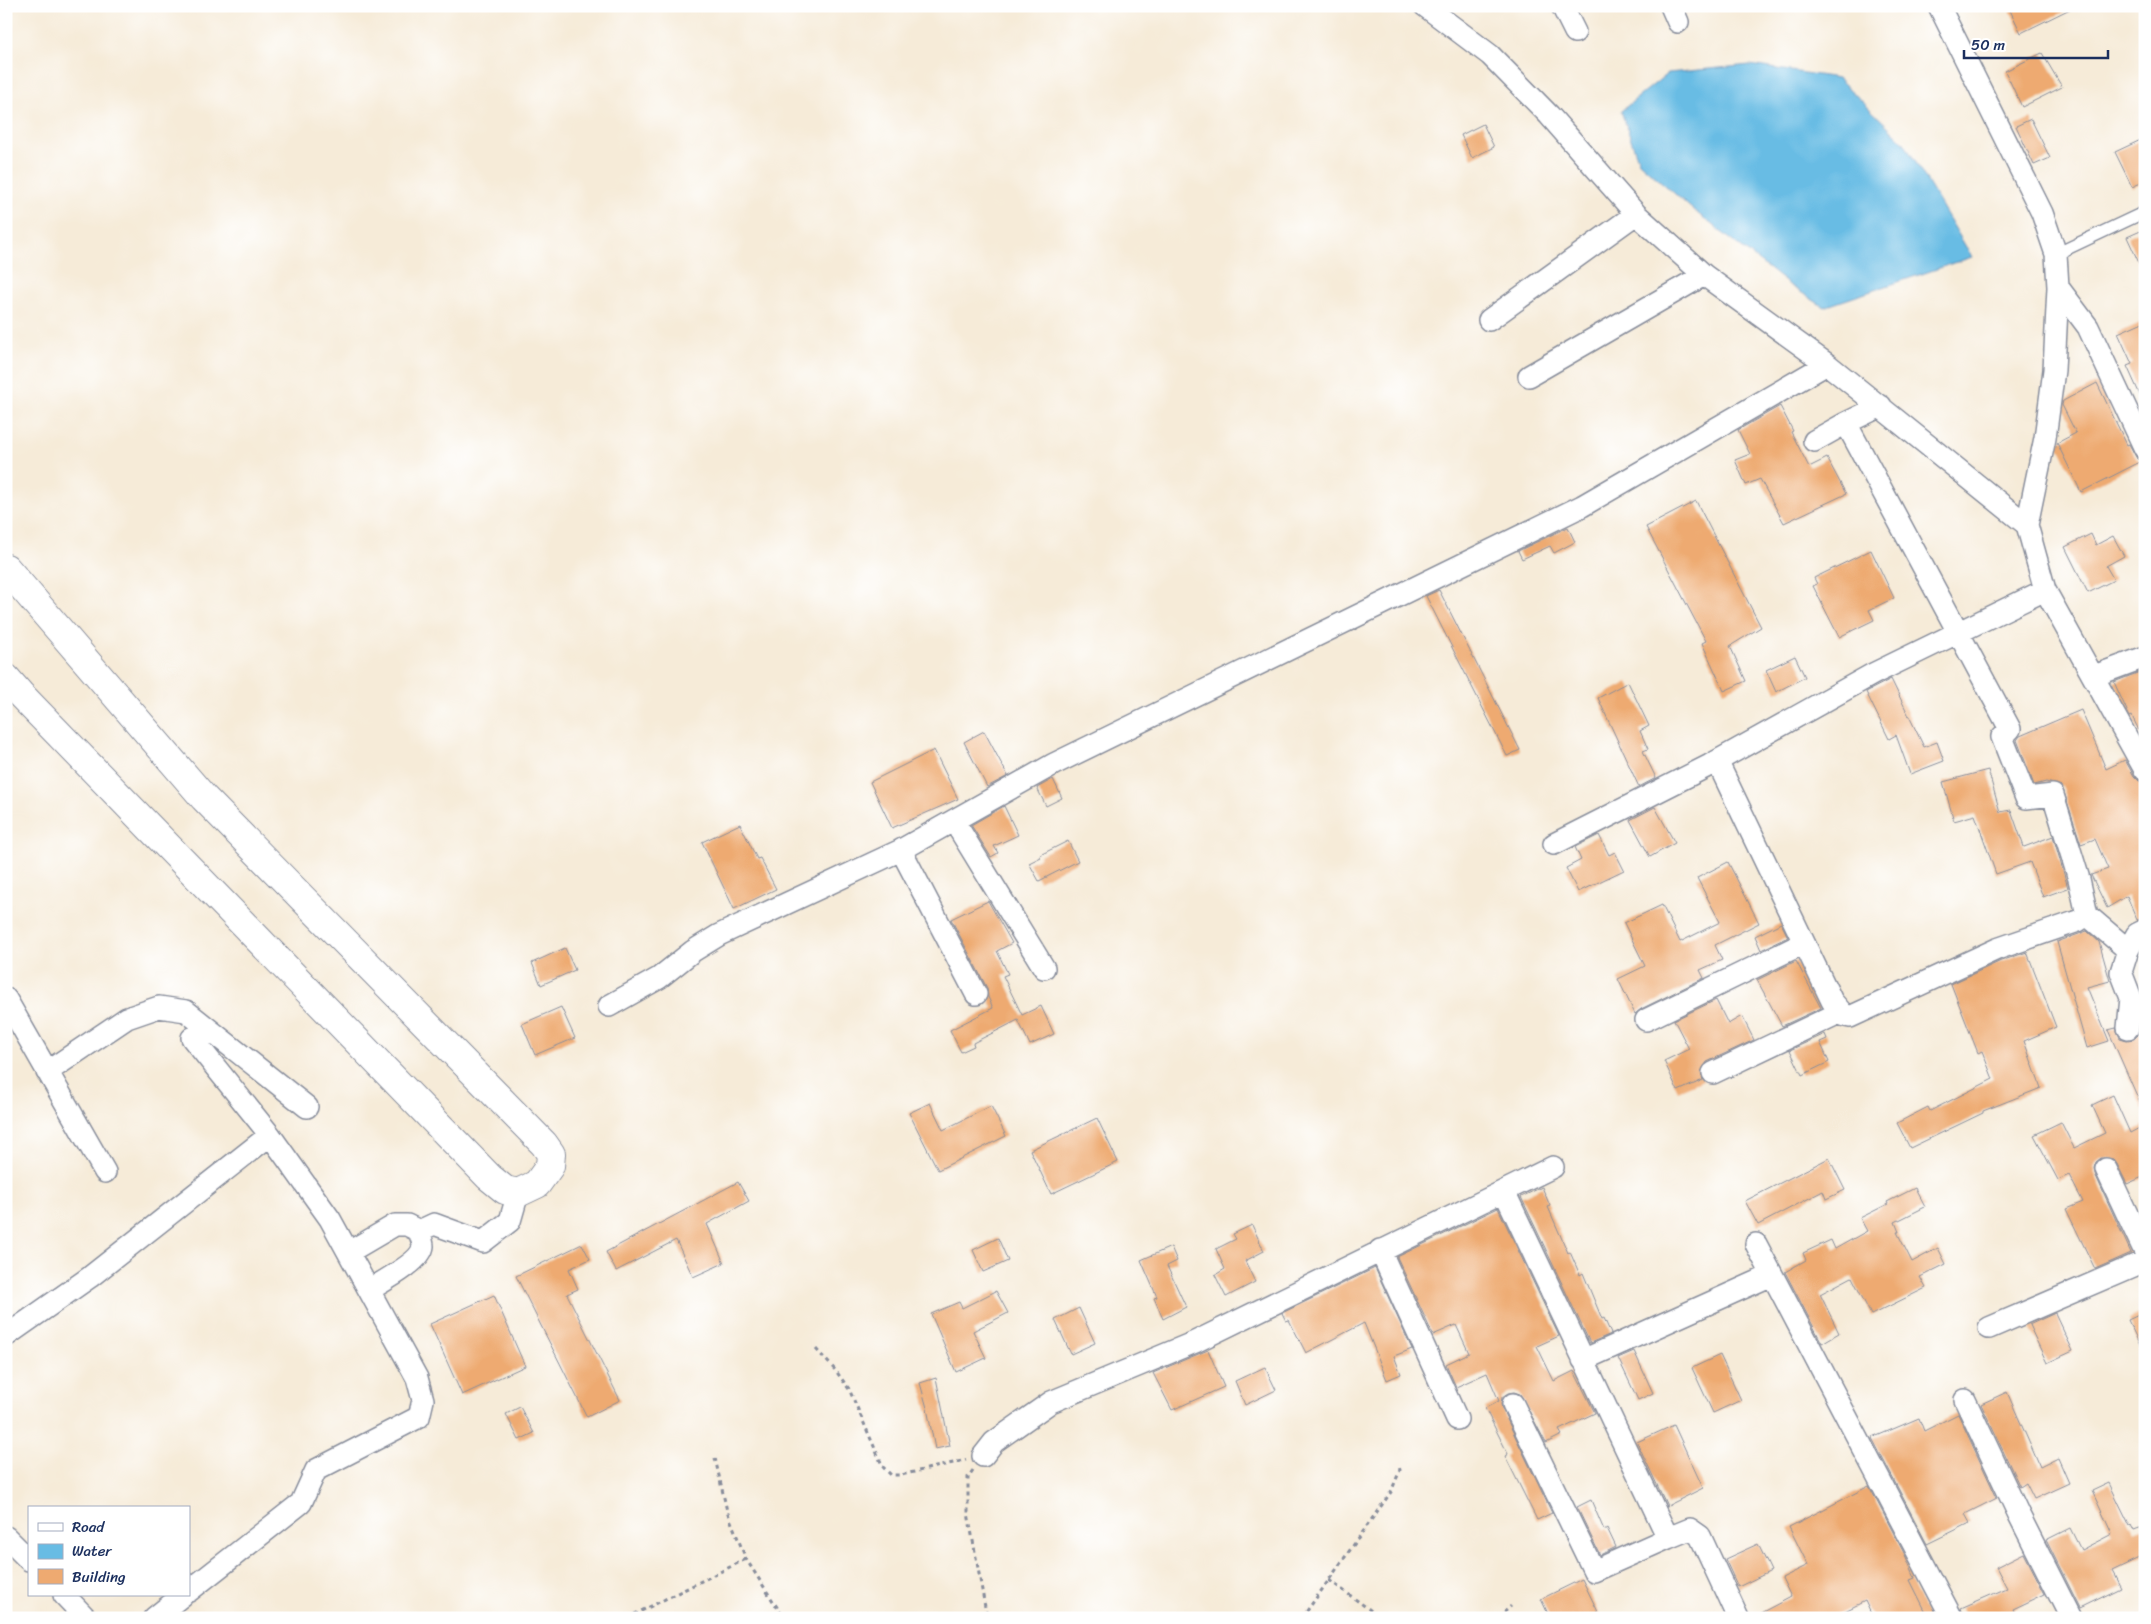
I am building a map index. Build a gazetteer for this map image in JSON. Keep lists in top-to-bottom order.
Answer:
{
  "legend": ["Road", "Water", "Building"],
  "scale_bar": "50 m"
}
